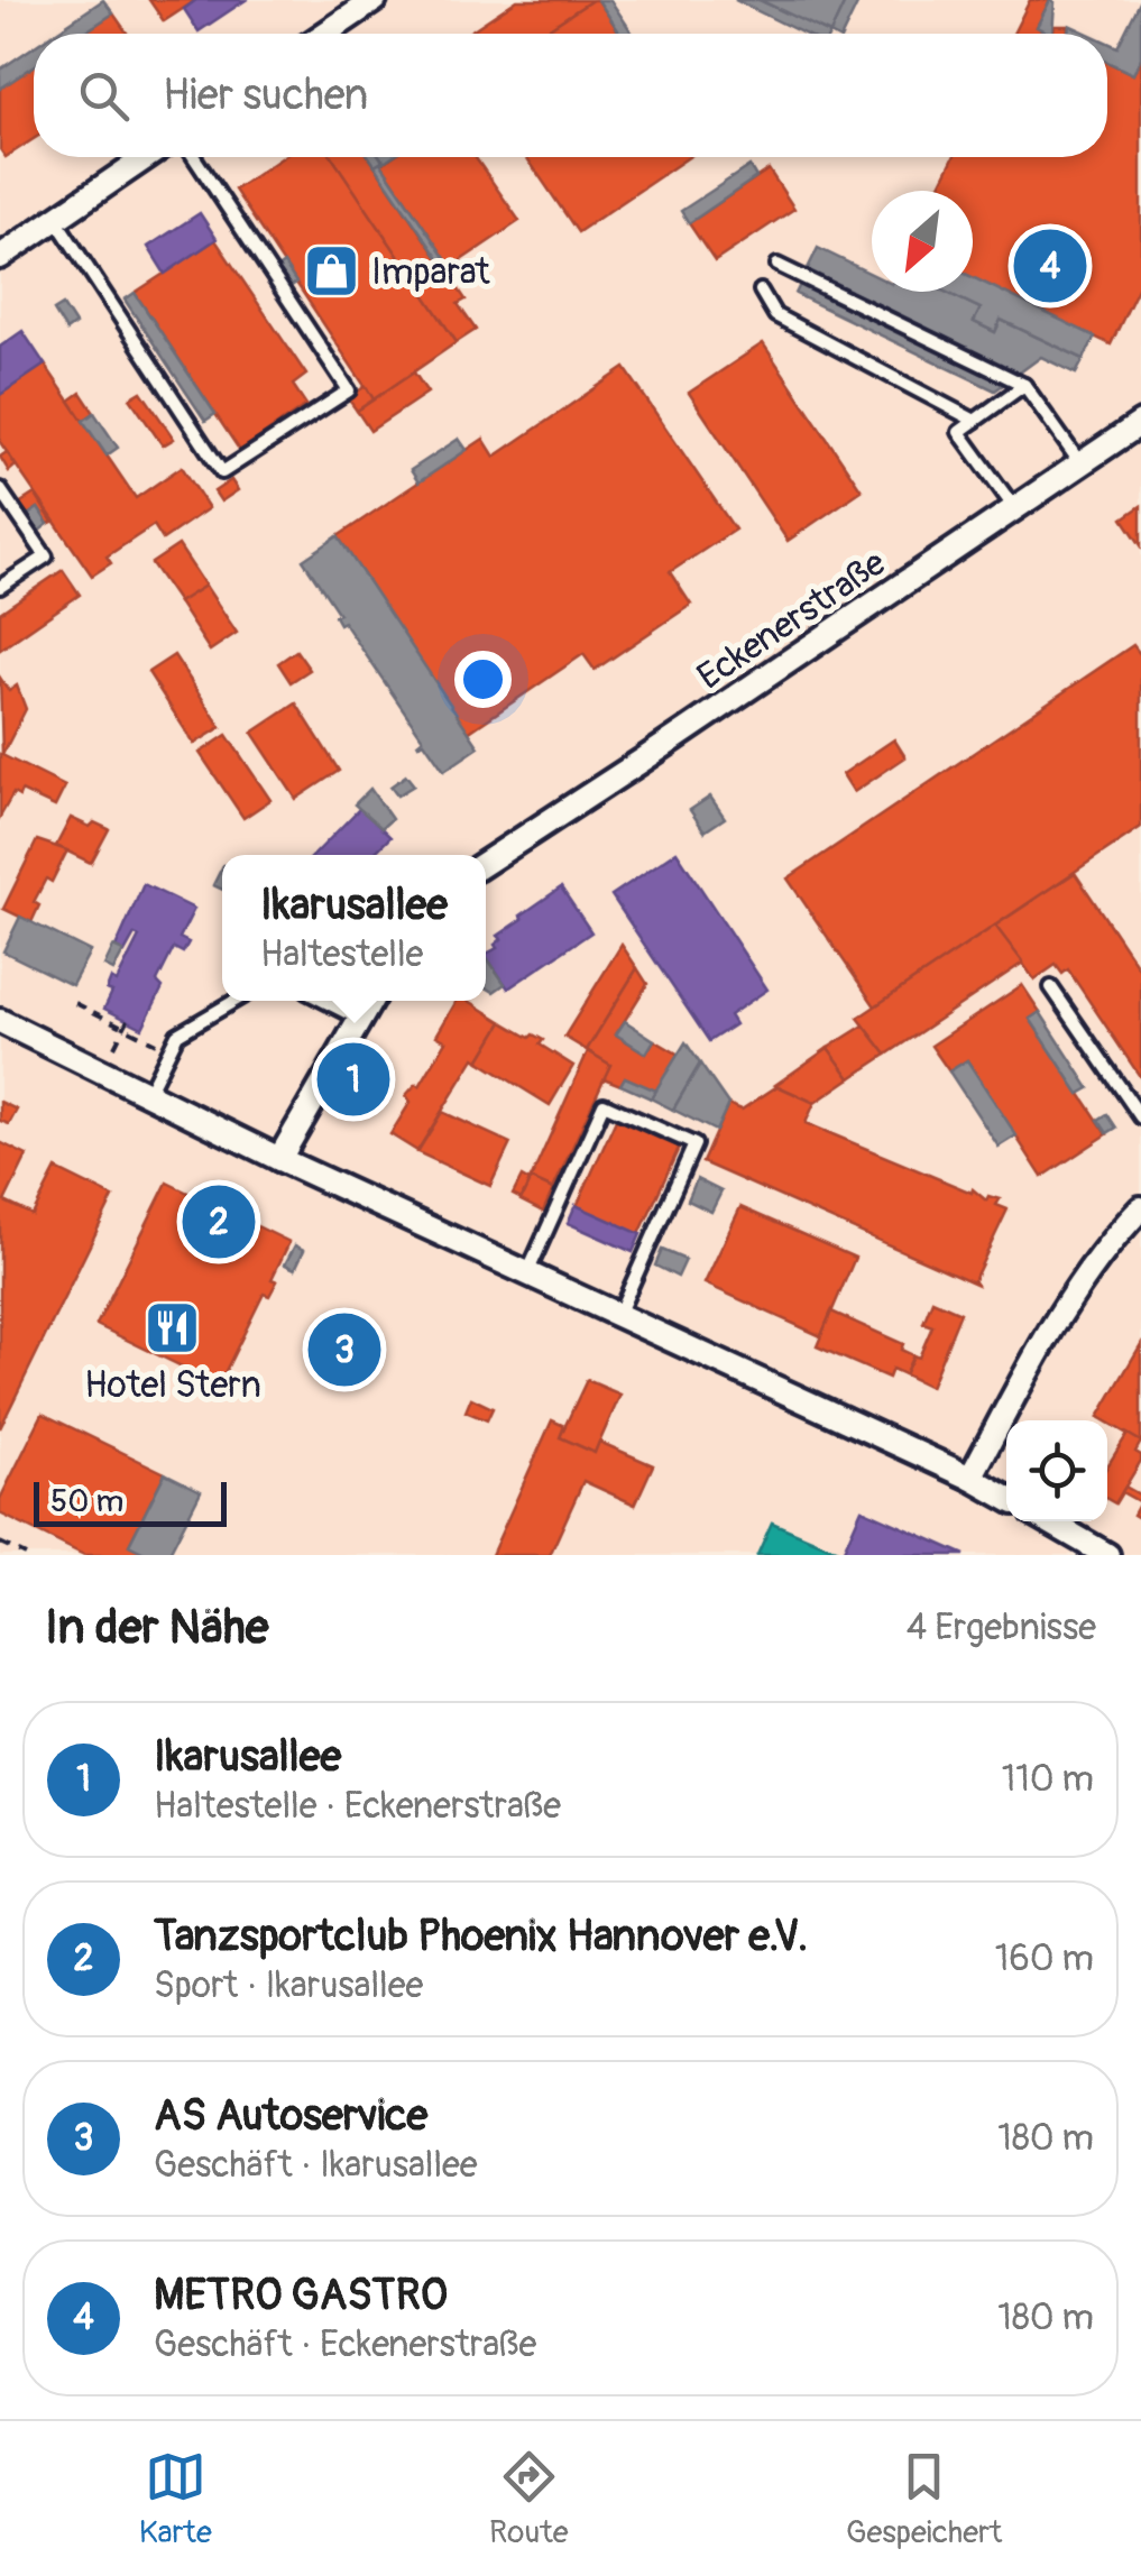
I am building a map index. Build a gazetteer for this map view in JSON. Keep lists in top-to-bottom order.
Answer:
{
  "streets": {
    "street": ["Eckenerstraße"]
  },
  "places": {
    "shop": ["Imparat"],
    "restaurant": ["Hotel Stern"]
  },
  "scale_bar": "50 m",
  "north": "bottom left",
  "page": {
    "search": "Hier suchen",
    "pins": [
      "4",
      "1",
      "2",
      "3"
    ],
    "popup": ["Ikarusallee", "Haltestelle"],
    "scale": "50 m",
    "heading": ["In der Nähe", "4 Ergebnisse"],
    "list": [
      {
        "mark": "1",
        "name": "Ikarusallee",
        "note": "Haltestelle · Eckenerstraße",
        "value": "110 m"
      },
      {
        "mark": "2",
        "name": "Tanzsportclub Phoenix Hannover e.V.",
        "note": "Sport · Ikarusallee",
        "value": "160 m"
      },
      {
        "mark": "3",
        "name": "AS Autoservice",
        "note": "Geschäft · Ikarusallee",
        "value": "180 m"
      },
      {
        "mark": "4",
        "name": "METRO GASTRO",
        "note": "Geschäft · Eckenerstraße",
        "value": "180 m"
      }
    ],
    "nav": ["Karte", "Route", "Gespeichert"]
  }
}
